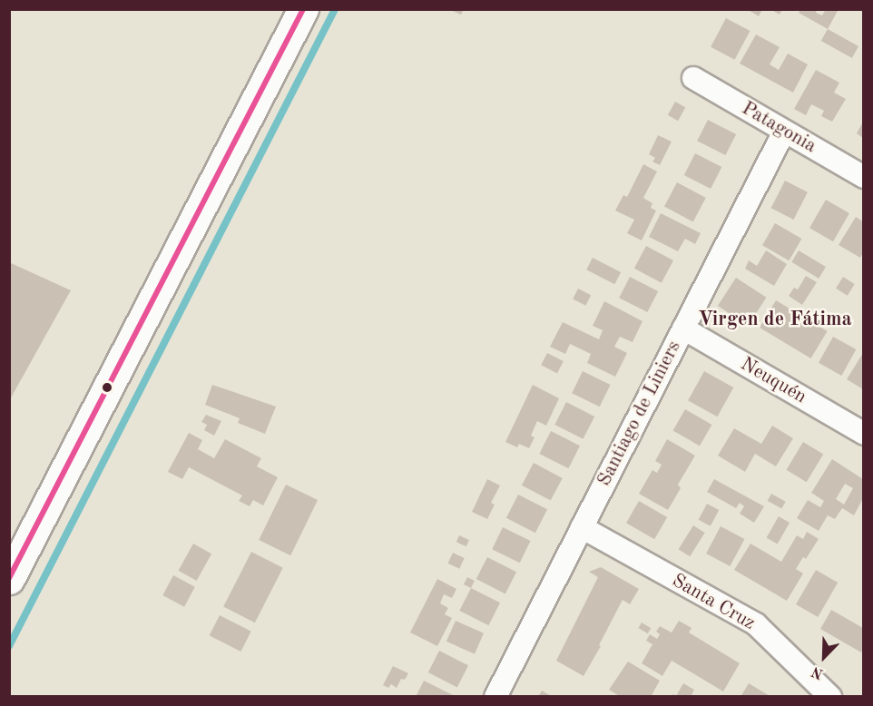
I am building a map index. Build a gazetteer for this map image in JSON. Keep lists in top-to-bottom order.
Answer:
{
  "streets": {
    "street": [
      "Patagonia",
      "Neuquén",
      "Santiago de Liniers",
      "Santa Cruz"
    ]
  },
  "crossings": [
    ["Patagonia", "Santiago de Liniers"],
    ["Neuquén", "Santiago de Liniers"],
    ["Santiago de Liniers", "Santa Cruz"]
  ],
  "districts": ["Virgen de Fátima"],
  "north": "bottom left"
}
